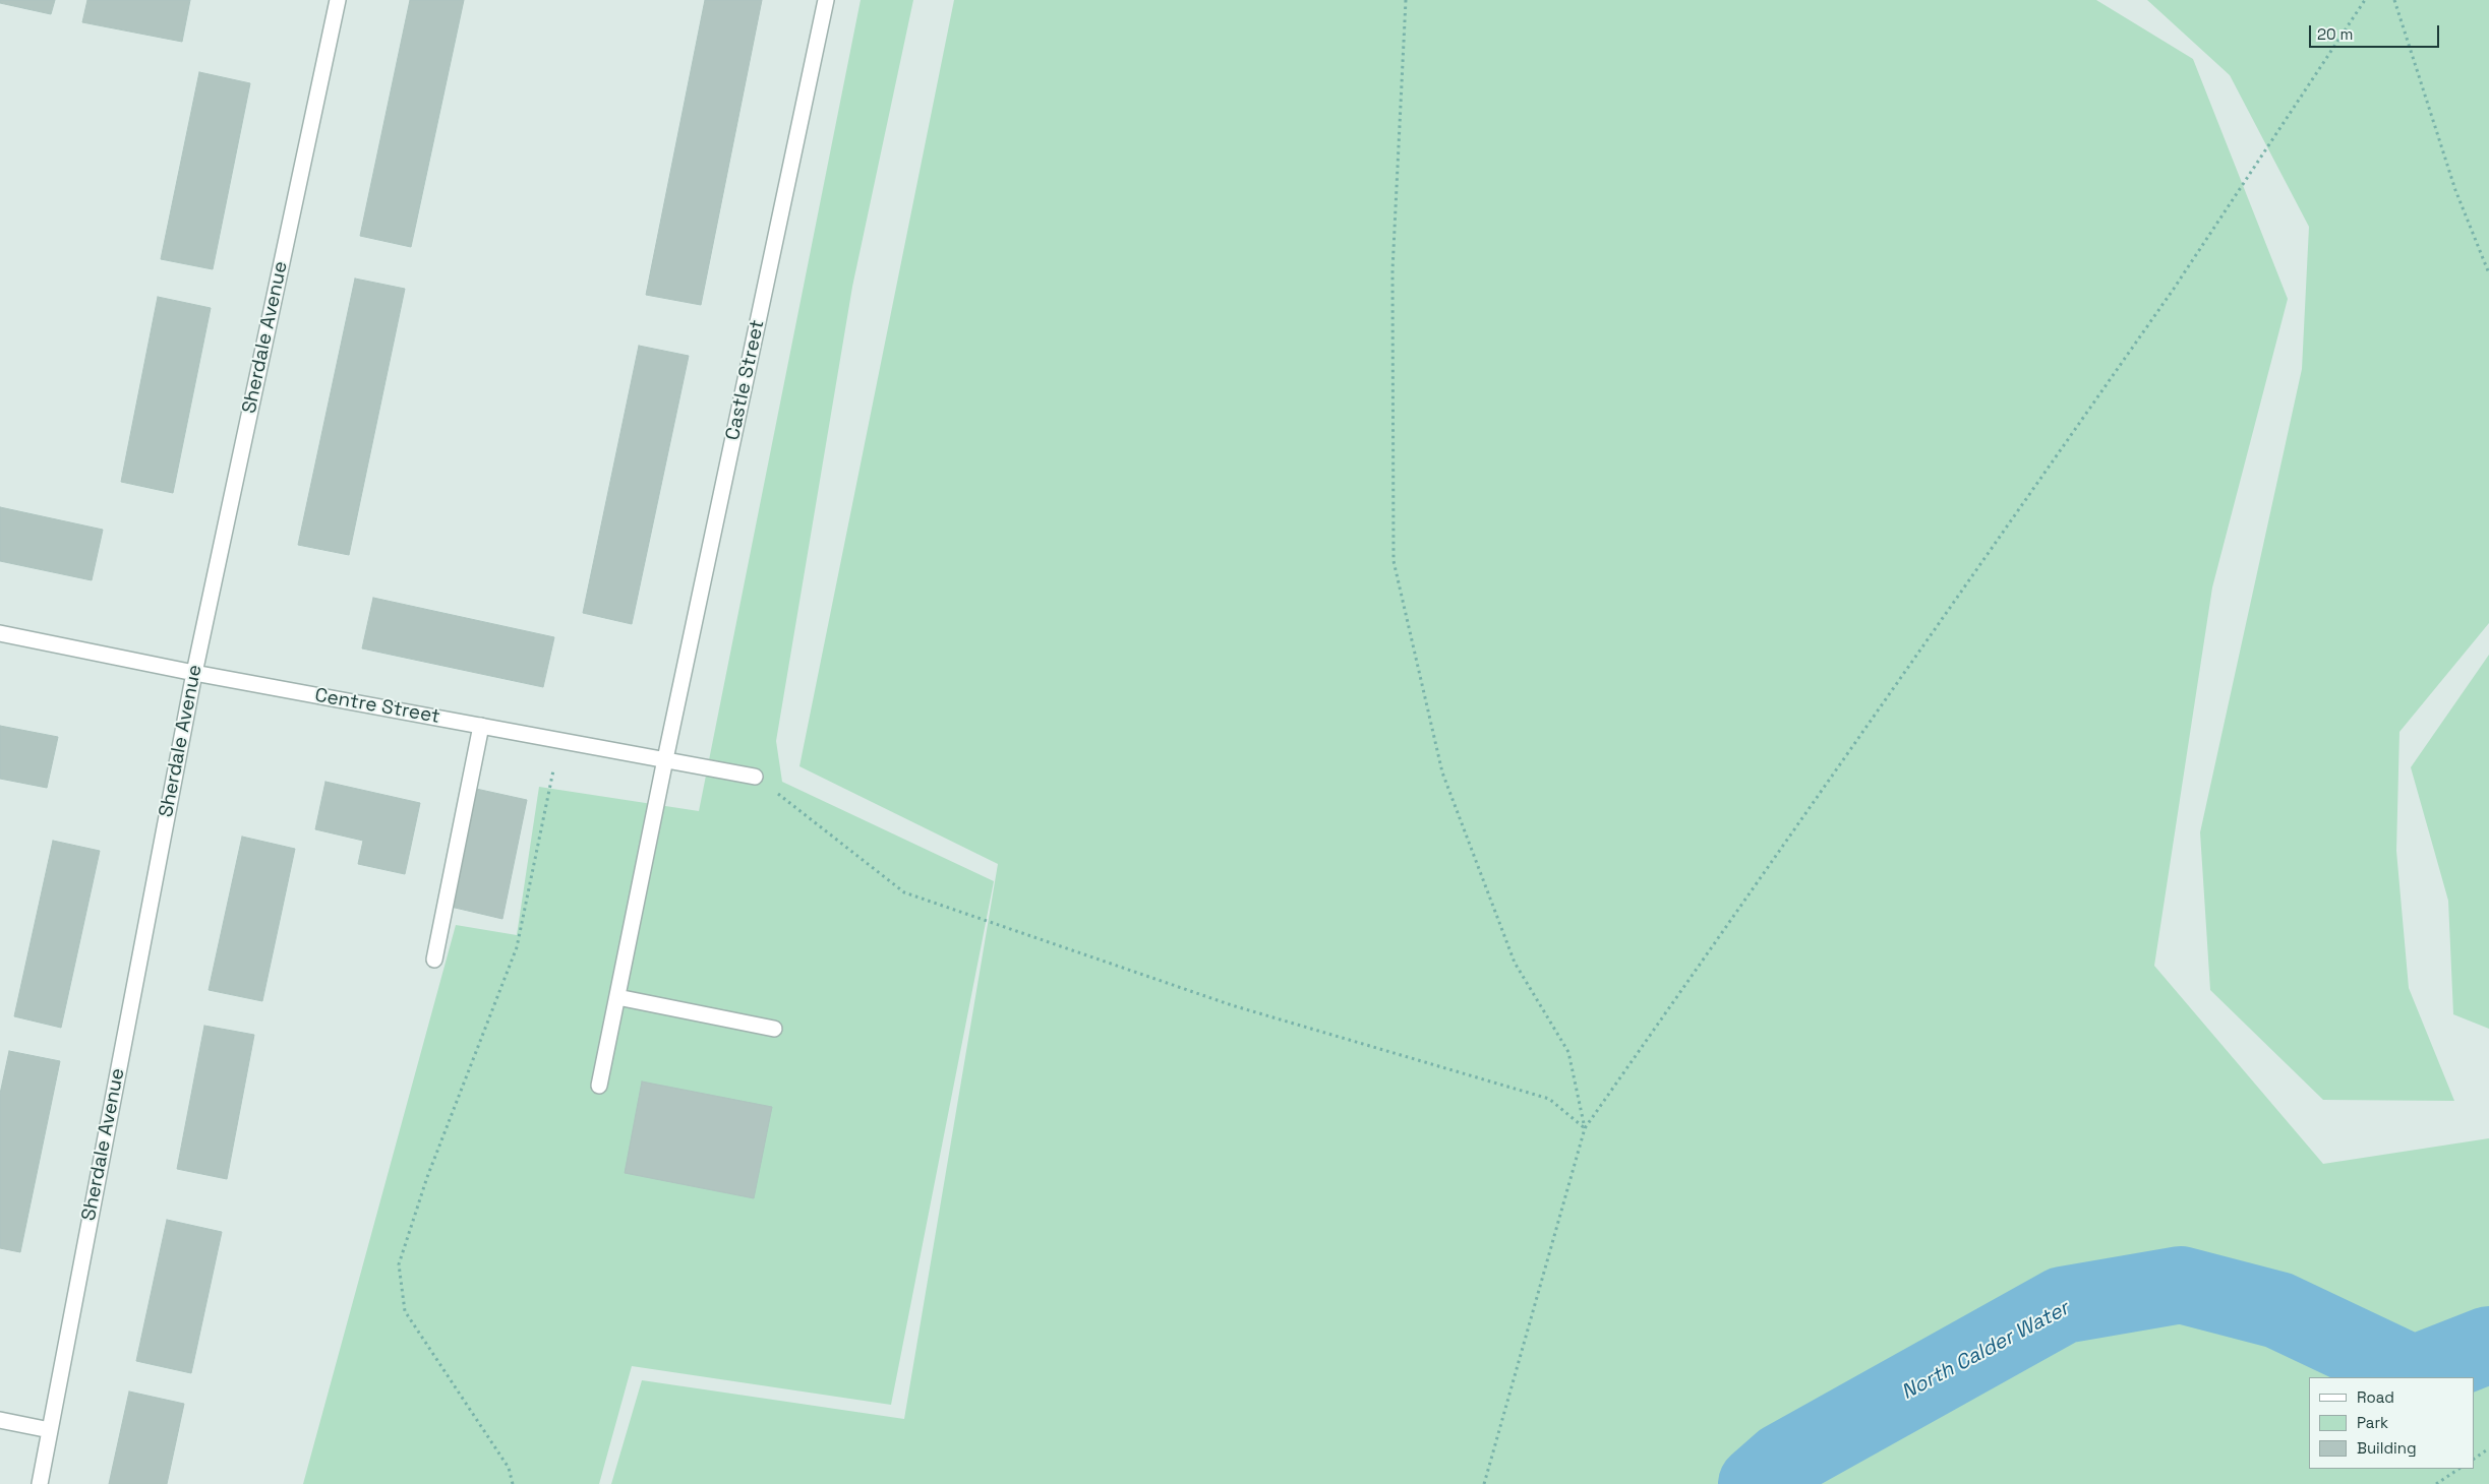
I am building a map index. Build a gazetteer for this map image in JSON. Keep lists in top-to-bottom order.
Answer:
{
  "streets": {
    "street": ["Sherdale Avenue", "Castle Street", "Centre Street"]
  },
  "crossings": [
    ["Sherdale Avenue", "Centre Street"],
    ["Castle Street", "Centre Street"]
  ],
  "water": ["North Calder Water"],
  "legend": ["Road", "Park", "Building"],
  "scale_bar": "20 m"
}
